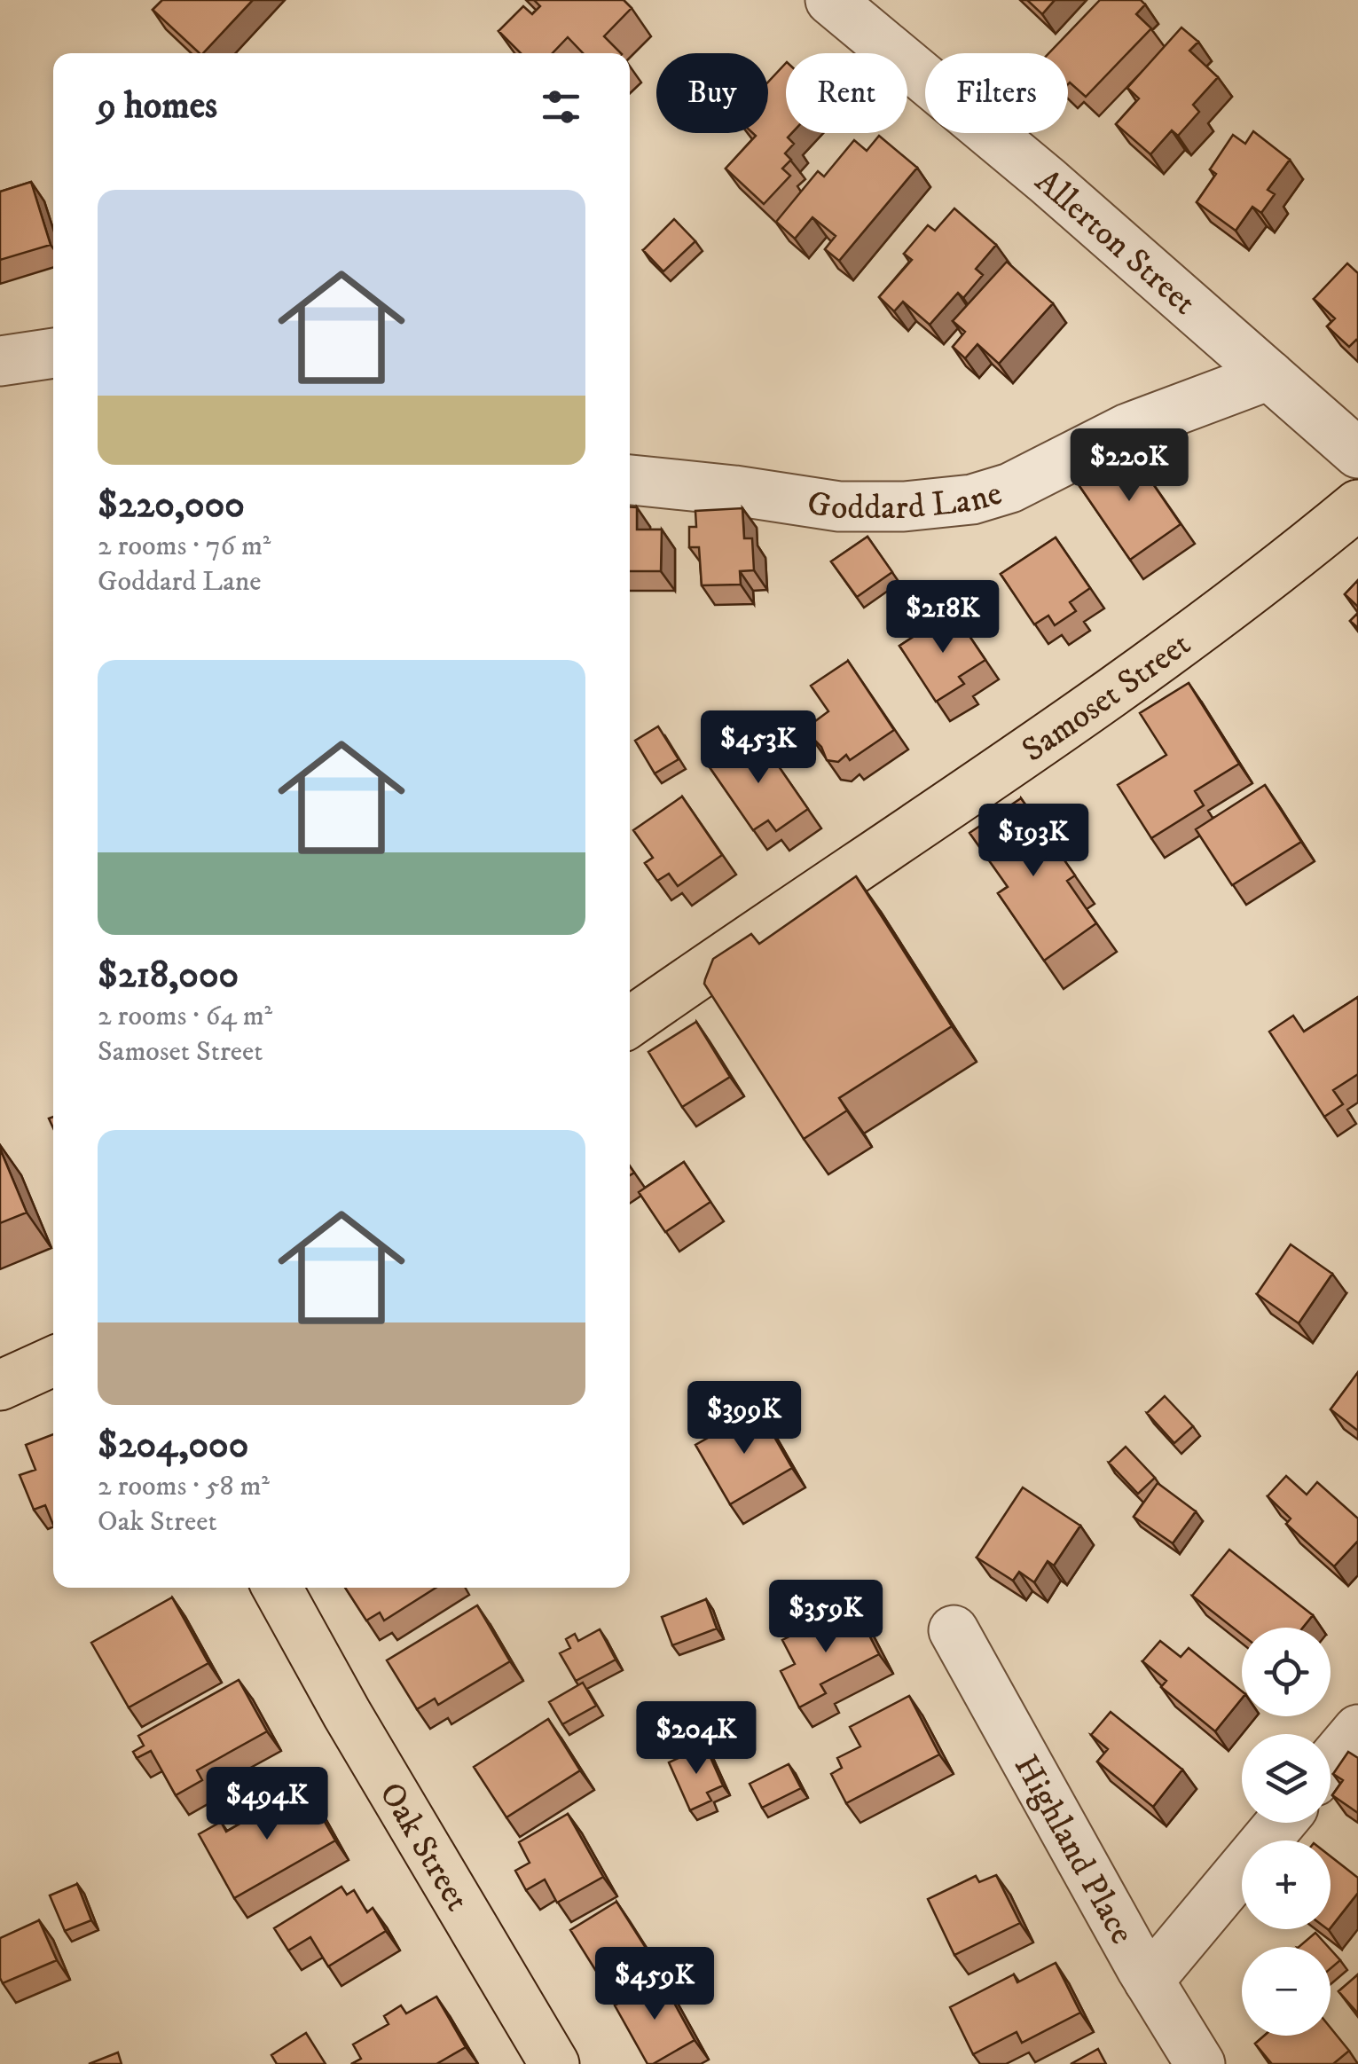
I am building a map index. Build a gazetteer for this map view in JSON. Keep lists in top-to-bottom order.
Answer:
{
  "streets": {
    "main road": ["Samoset Street", "Oak Street"],
    "street": ["Allerton Street", "Goddard Lane", "Highland Place"]
  },
  "crossings": [
    ["Allerton Street", "Goddard Lane"]
  ],
  "page": {
    "chip": ["Buy", "Rent", "Filters"],
    "heading": "9 homes",
    "list": [
      {
        "name": "$220,000",
        "note": "2 rooms · 76 m² · Goddard Lane"
      },
      {
        "name": "$218,000",
        "note": "2 rooms · 64 m² · Samoset Street"
      },
      {
        "name": "$204,000",
        "note": "2 rooms · 58 m² · Oak Street"
      }
    ],
    "price": [
      "$220K",
      "$218K",
      "$453K",
      "$193K",
      "$399K",
      "$359K",
      "$204K",
      "$494K",
      "$459K"
    ],
    "map_buttons": ["+", "−"]
  }
}
